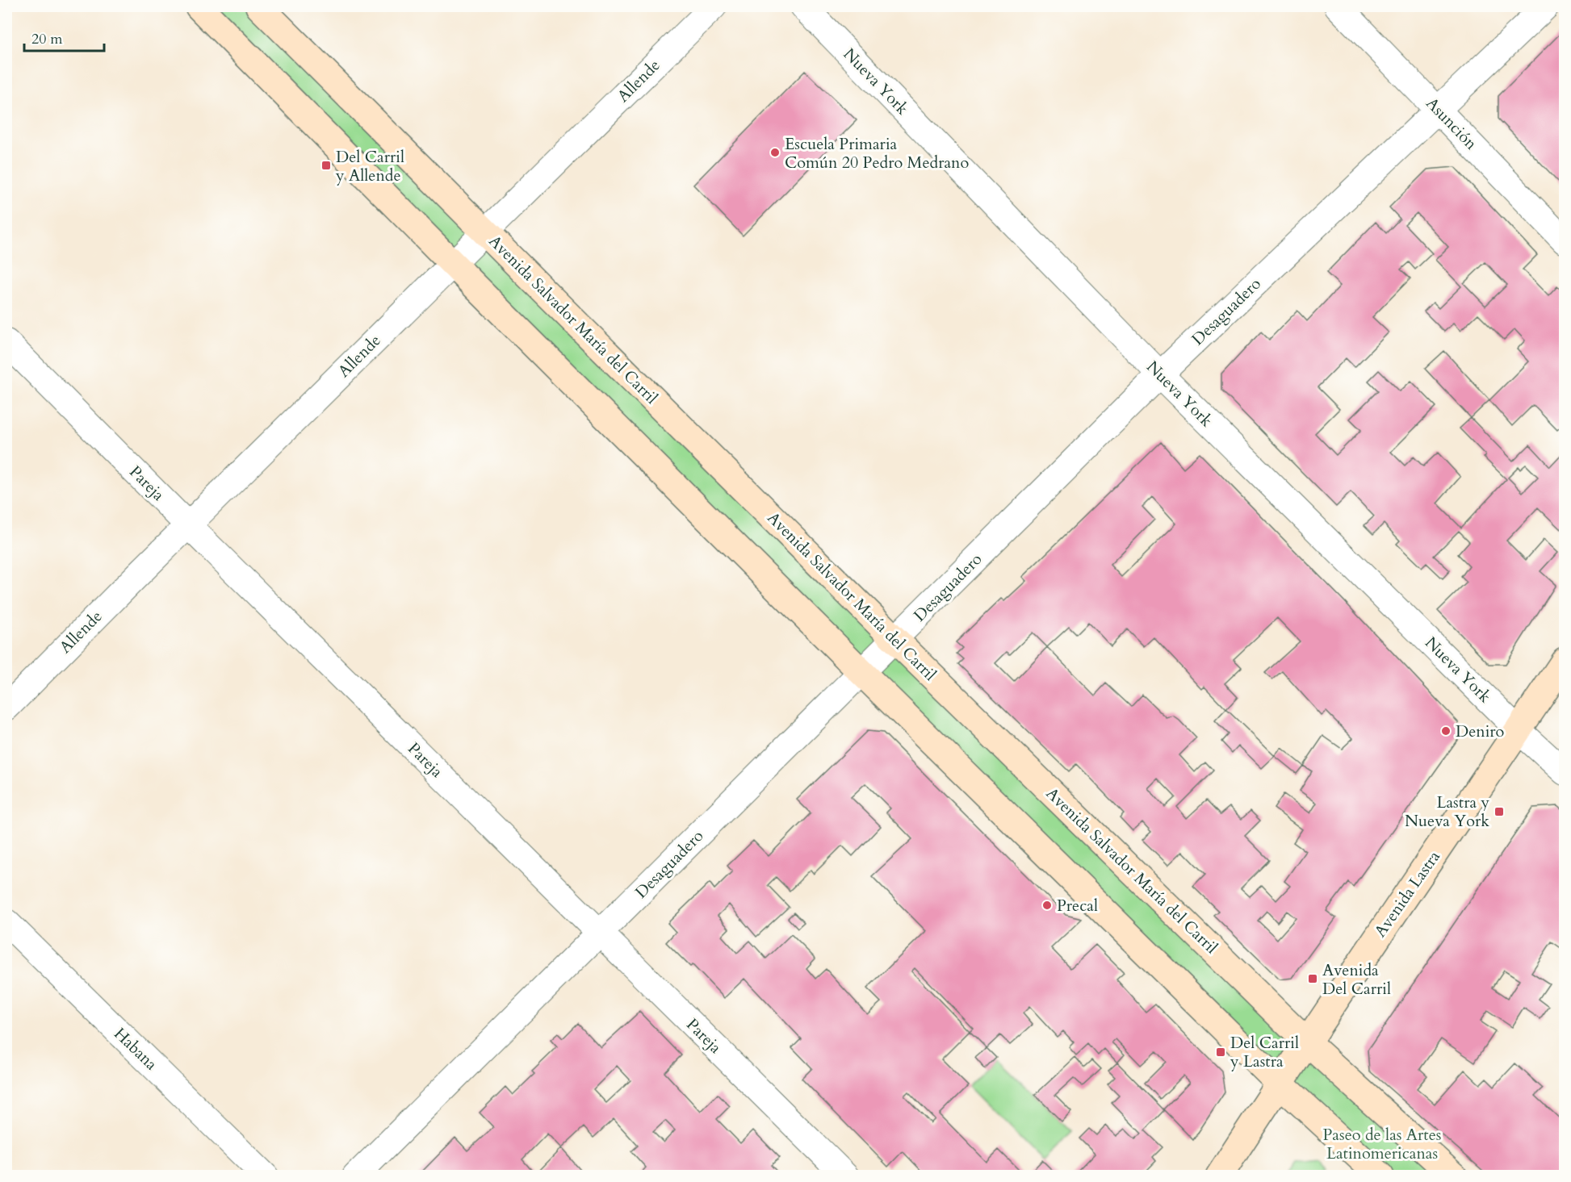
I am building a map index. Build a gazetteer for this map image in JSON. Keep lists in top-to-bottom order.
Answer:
{
  "streets": {
    "street": [
      "Allende",
      "Nueva York",
      "Asunción",
      "Desaguadero",
      "Avenida Salvador María del Carril",
      "Pareja",
      "Avenida Lastra",
      "Habana"
    ]
  },
  "crossings": [
    ["Allende", "Avenida Salvador María del Carril"],
    ["Allende", "Pareja"],
    ["Nueva York", "Desaguadero"],
    ["Nueva York", "Avenida Lastra"],
    ["Asunción", "Desaguadero"],
    ["Desaguadero", "Avenida Salvador María del Carril"],
    ["Desaguadero", "Pareja"],
    ["Avenida Salvador María del Carril", "Avenida Lastra"]
  ],
  "parks": ["Paseo de las Artes Latinomericanas"],
  "places": {
    "other": ["Escuela Primaria Común 20 Pedro Medrano", "Deniro", "Precal"],
    "transit": [
      "Del Carril y Allende",
      "Lastra y Nueva York",
      "Avenida Del Carril",
      "Del Carril y Lastra"
    ]
  },
  "scale_bar": "20 m"
}
